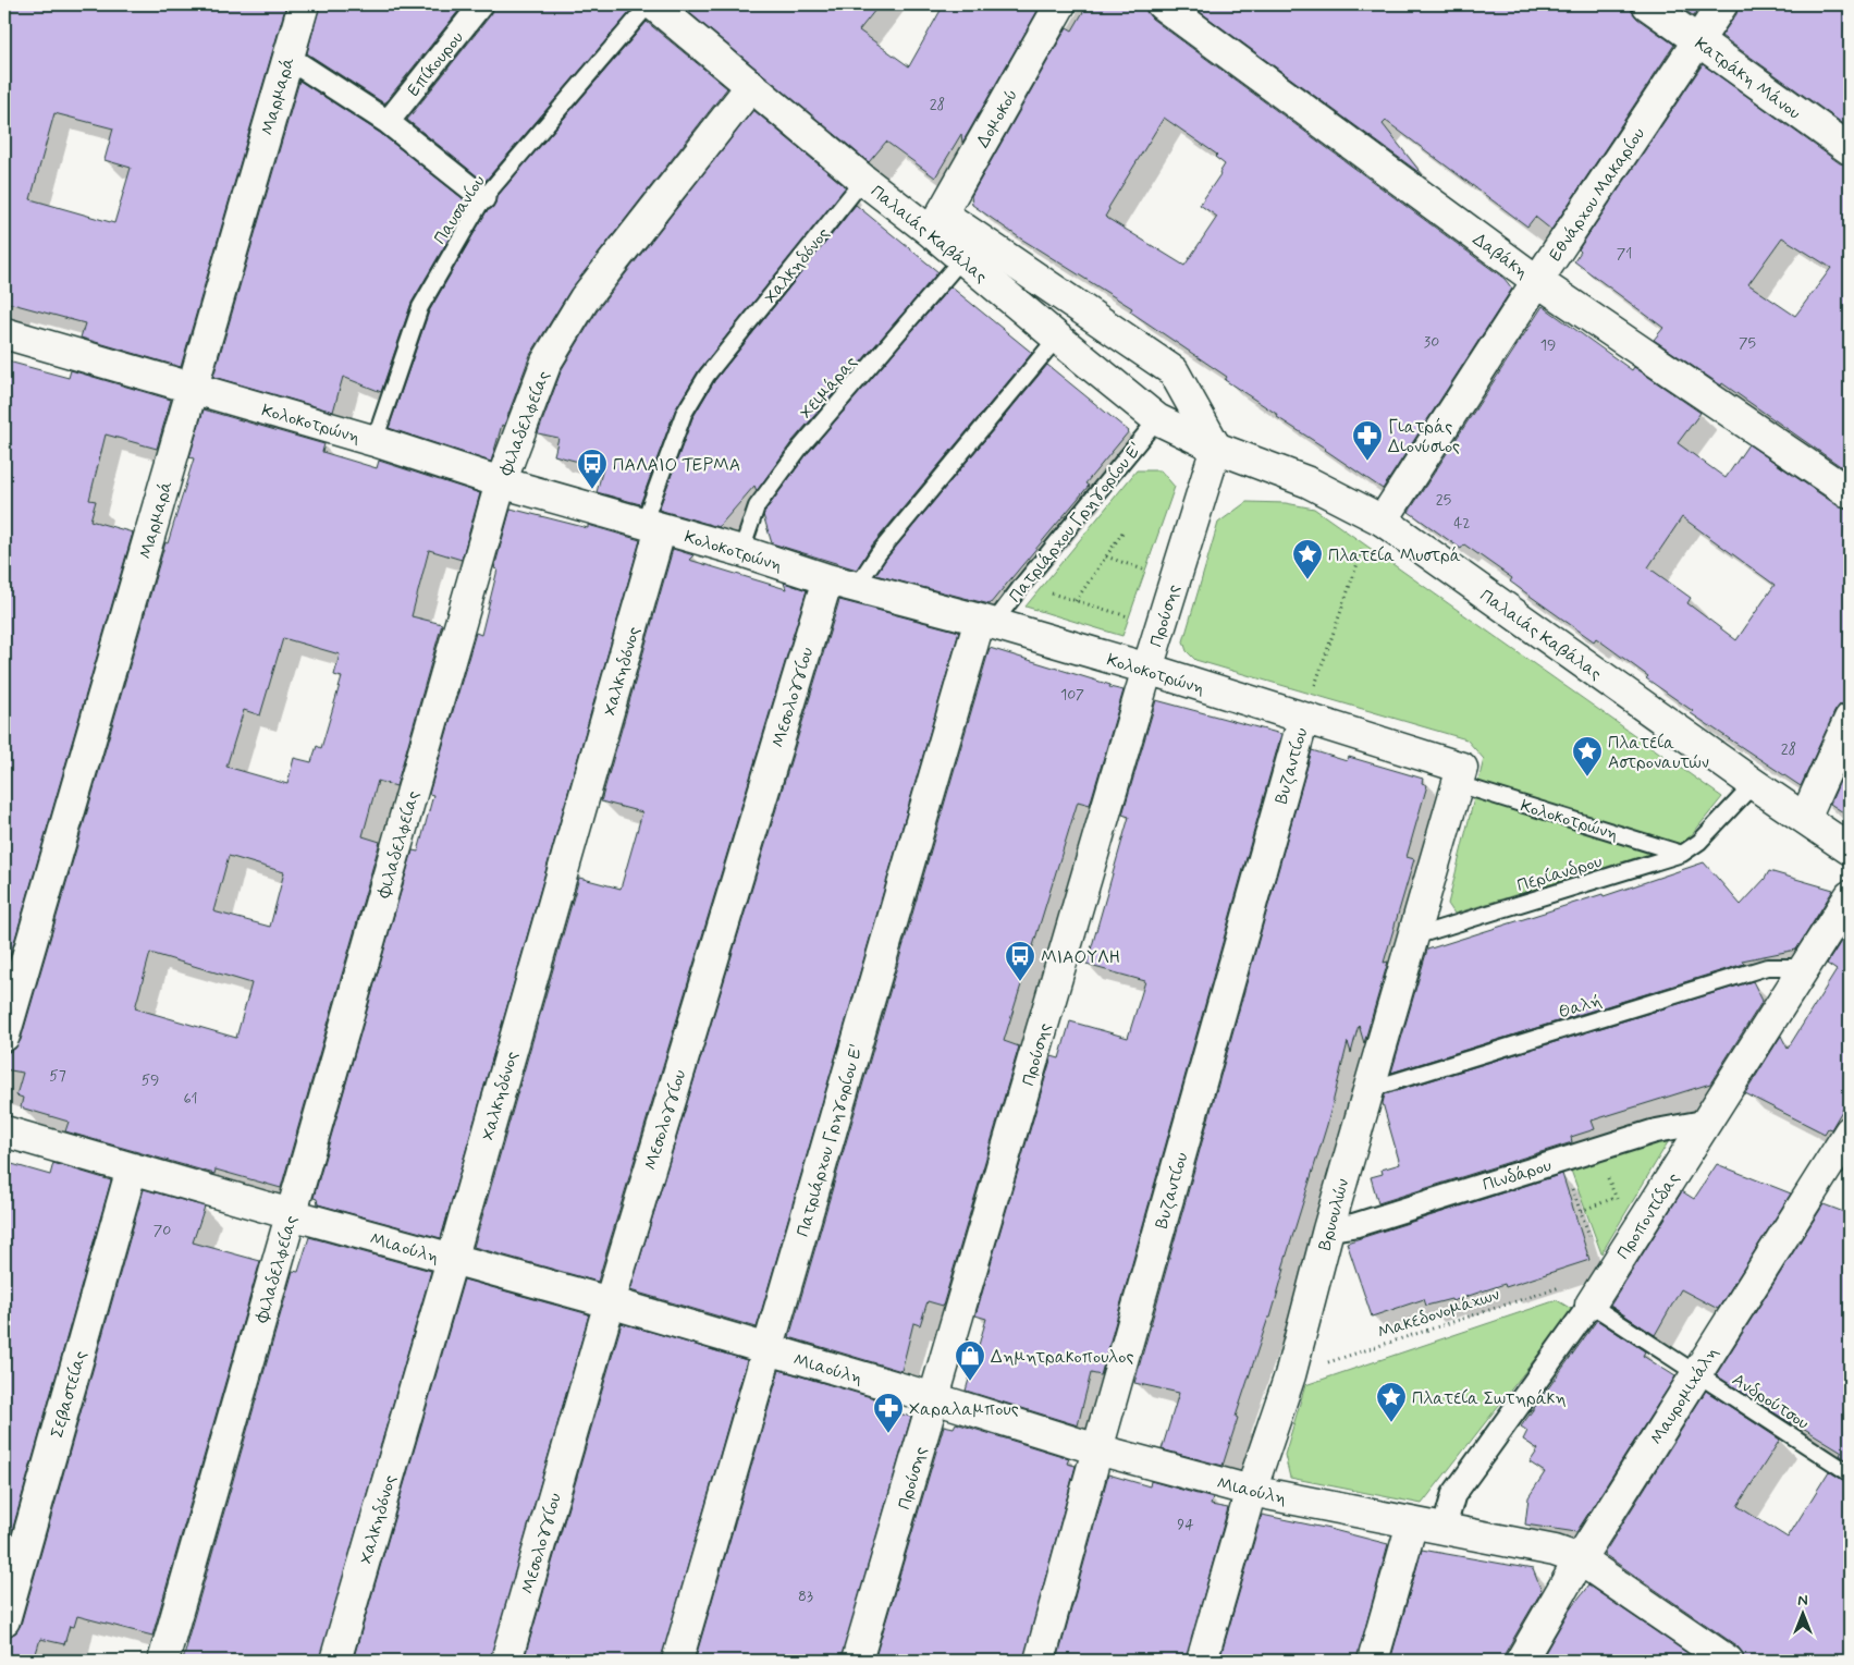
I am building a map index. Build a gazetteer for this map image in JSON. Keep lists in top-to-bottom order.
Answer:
{
  "streets": {
    "street": [
      "Επίκουρου",
      "Κατράκη Μάνου",
      "Μαρμαρά",
      "Δομοκού",
      "Εθνάρχου Μακαρίου",
      "Παλαιάς Καβάλας",
      "Δαβάκη",
      "Χαλκηδόνος",
      "Κολοκοτρώνη",
      "Φιλαδελφείας",
      "Πατριάρχου Γρηγορίου Ε'",
      "Προύσης",
      "Μεσολογγίου",
      "Βυζαντίου",
      "Πινδάρου",
      "Βρυουλών",
      "Προποντίδας",
      "Μιαούλη",
      "Σεβαστείας",
      "Μαυρομιχάλη"
    ],
    "lane": [
      "Παυσανίου",
      "Χειμάρας",
      "Περίανδρου",
      "Θαλή",
      "Ανδρούτσου"
    ],
    "path": ["Μακεδονομάχων"]
  },
  "crossings": [
    ["Κατράκη Μάνου", "Εθνάρχου Μακαρίου"],
    ["Μαρμαρά", "Κολοκοτρώνη"],
    ["Δομοκού", "Παλαιάς Καβάλας"],
    ["Εθνάρχου Μακαρίου", "Παλαιάς Καβάλας"],
    ["Εθνάρχου Μακαρίου", "Δαβάκη"],
    ["Παυσανίου", "Κολοκοτρώνη"],
    ["Παλαιάς Καβάλας", "Χαλκηδόνος"],
    ["Παλαιάς Καβάλας", "Χειμάρας"],
    ["Παλαιάς Καβάλας", "Φιλαδελφείας"],
    ["Παλαιάς Καβάλας", "Πατριάρχου Γρηγορίου Ε'"],
    ["Παλαιάς Καβάλας", "Προύσης"],
    ["Παλαιάς Καβάλας", "Περίανδρου"],
    ["Χαλκηδόνος", "Κολοκοτρώνη"],
    ["Χαλκηδόνος", "Μιαούλη"],
    ["Χειμάρας", "Κολοκοτρώνη"],
    ["Κολοκοτρώνη", "Φιλαδελφείας"],
    ["Κολοκοτρώνη", "Πατριάρχου Γρηγορίου Ε'"],
    ["Κολοκοτρώνη", "Προύσης"],
    ["Κολοκοτρώνη", "Μεσολογγίου"],
    ["Κολοκοτρώνη", "Βυζαντίου"],
    ["Κολοκοτρώνη", "Περίανδρου"],
    ["Κολοκοτρώνη", "Βρυουλών"],
    ["Φιλαδελφείας", "Μιαούλη"],
    ["Πατριάρχου Γρηγορίου Ε'", "Μιαούλη"],
    ["Προύσης", "Μιαούλη"],
    ["Μεσολογγίου", "Μιαούλη"],
    ["Βυζαντίου", "Μιαούλη"],
    ["Περίανδρου", "Βρυουλών"],
    ["Θαλή", "Βρυουλών"],
    ["Θαλή", "Προποντίδας"],
    ["Πινδάρου", "Βρυουλών"],
    ["Πινδάρου", "Προποντίδας"],
    ["Βρυουλών", "Μιαούλη"],
    ["Βρυουλών", "Μακεδονομάχων"],
    ["Προποντίδας", "Μιαούλη"],
    ["Προποντίδας", "Μακεδονομάχων"],
    ["Προποντίδας", "Ανδρούτσου"],
    ["Μιαούλη", "Σεβαστείας"],
    ["Μιαούλη", "Μαυρομιχάλη"],
    ["Μακεδονομάχων", "Ανδρούτσου"],
    ["Μαυρομιχάλη", "Ανδρούτσου"]
  ],
  "places": {
    "pharmacy": ["Γιατράς Διονύσιος", "Χαραλαμπους"],
    "bus stop": ["ΠΑΛΑΙΟ ΤΕΡΜΑ", "ΜΙΑΟΥΛΗ"],
    "place": ["Πλατεία Μυστρά", "Πλατεία Αστροναυτών", "Πλατεία Σωτηράκη"],
    "shop": ["Δημητρακοπουλος"]
  },
  "house_numbers": [
    "28",
    "71",
    "30",
    "75",
    "19",
    "25",
    "42",
    "107",
    "28",
    "57",
    "59",
    "61",
    "70",
    "94",
    "83"
  ],
  "north": "top"
}
